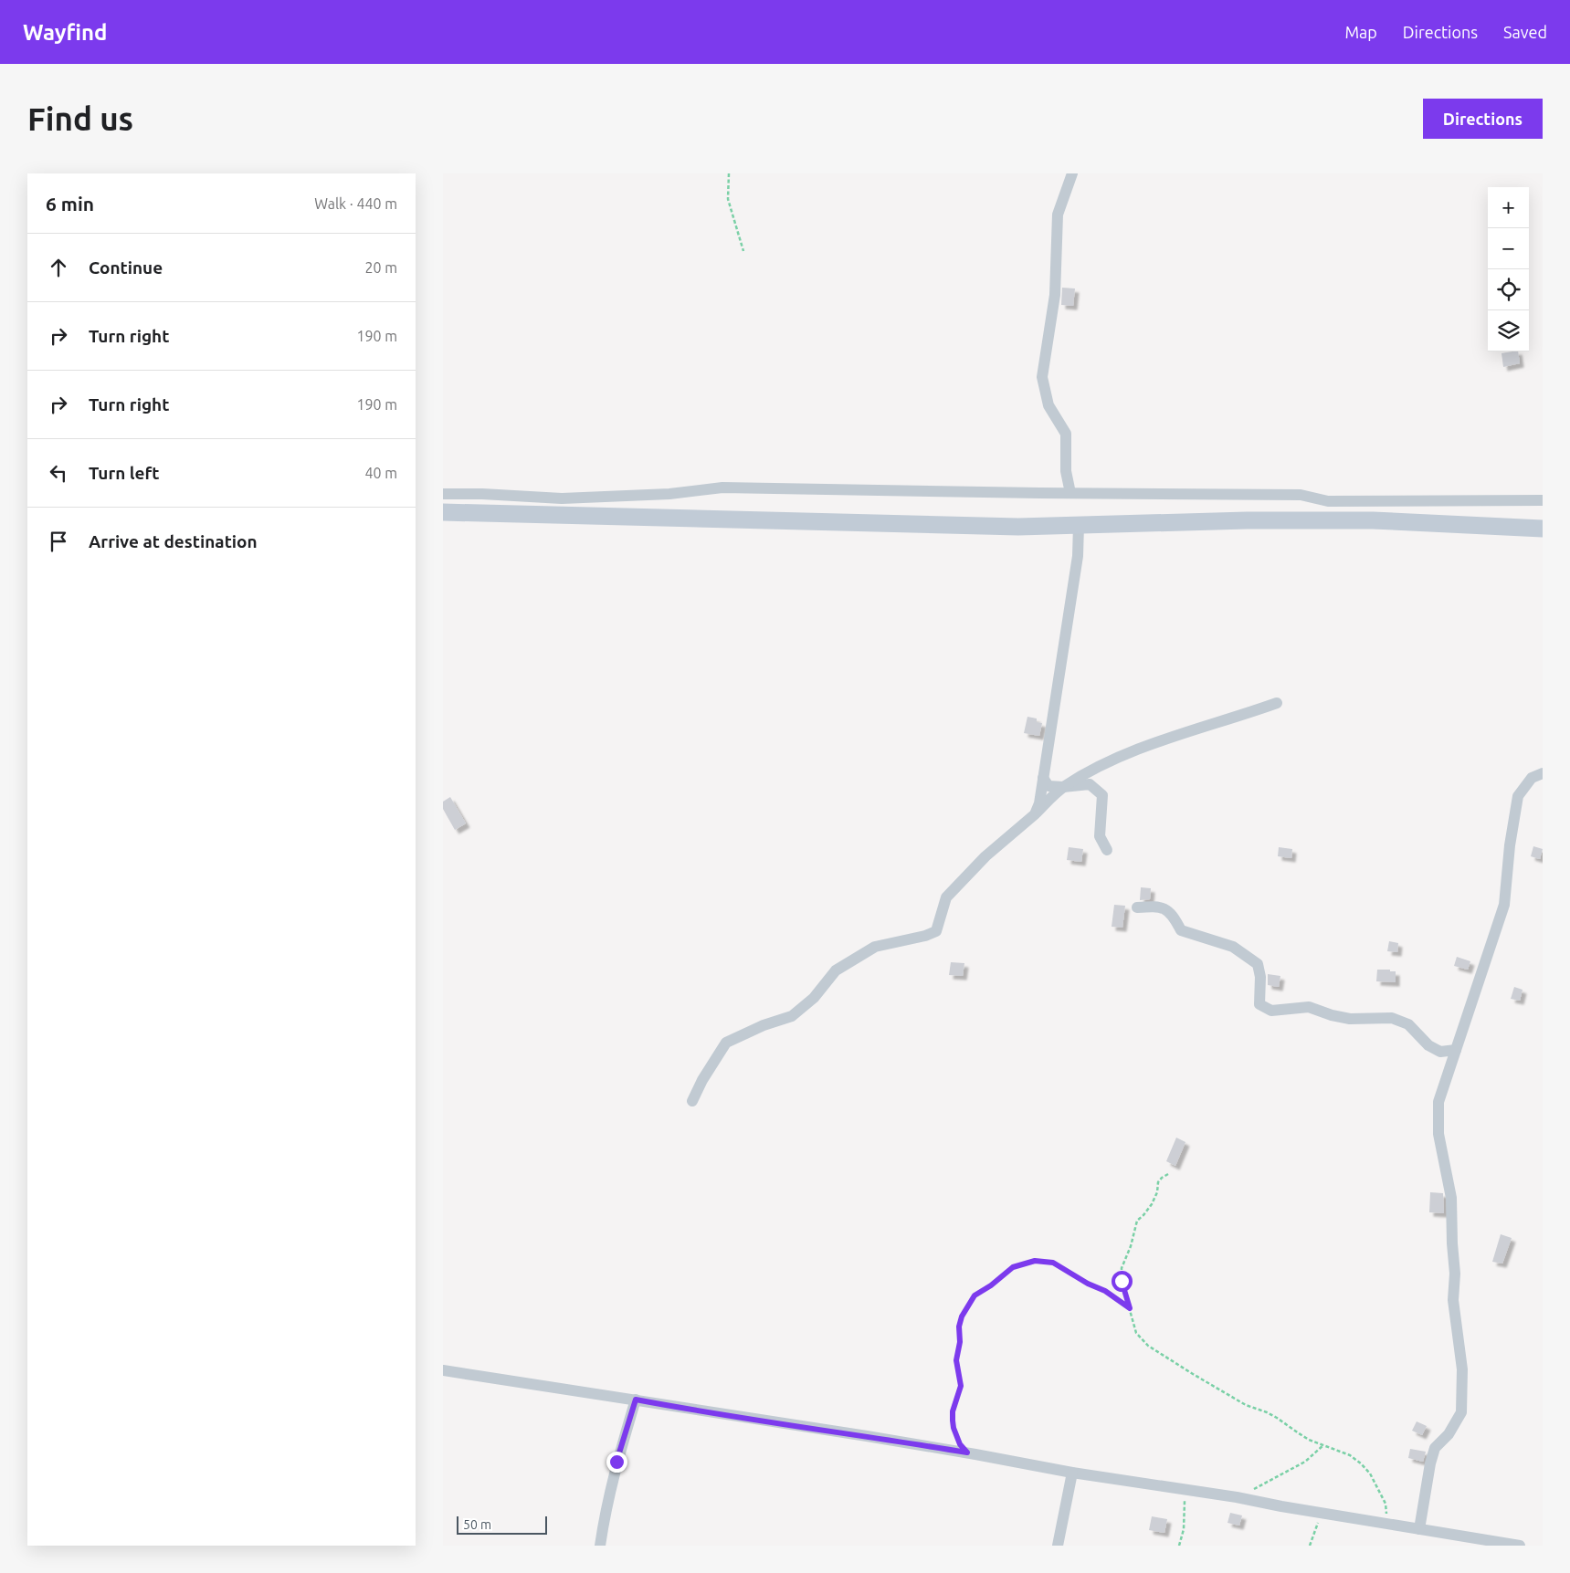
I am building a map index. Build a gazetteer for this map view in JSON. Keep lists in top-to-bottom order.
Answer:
{
  "scale_bar": "50 m",
  "page": {
    "header": "Wayfind",
    "nav": ["Map", "Directions", "Saved"],
    "buttons": "Directions",
    "title": "Find us",
    "heading": ["6 min", "Walk · 440 m"],
    "map_buttons": ["+", "−"],
    "list": [
      ["Continue", "20 m"],
      ["Turn right", "190 m"],
      ["Turn right", "190 m"],
      ["Turn left", "40 m"],
      "Arrive at destination"
    ],
    "scale": "50 m"
  }
}
